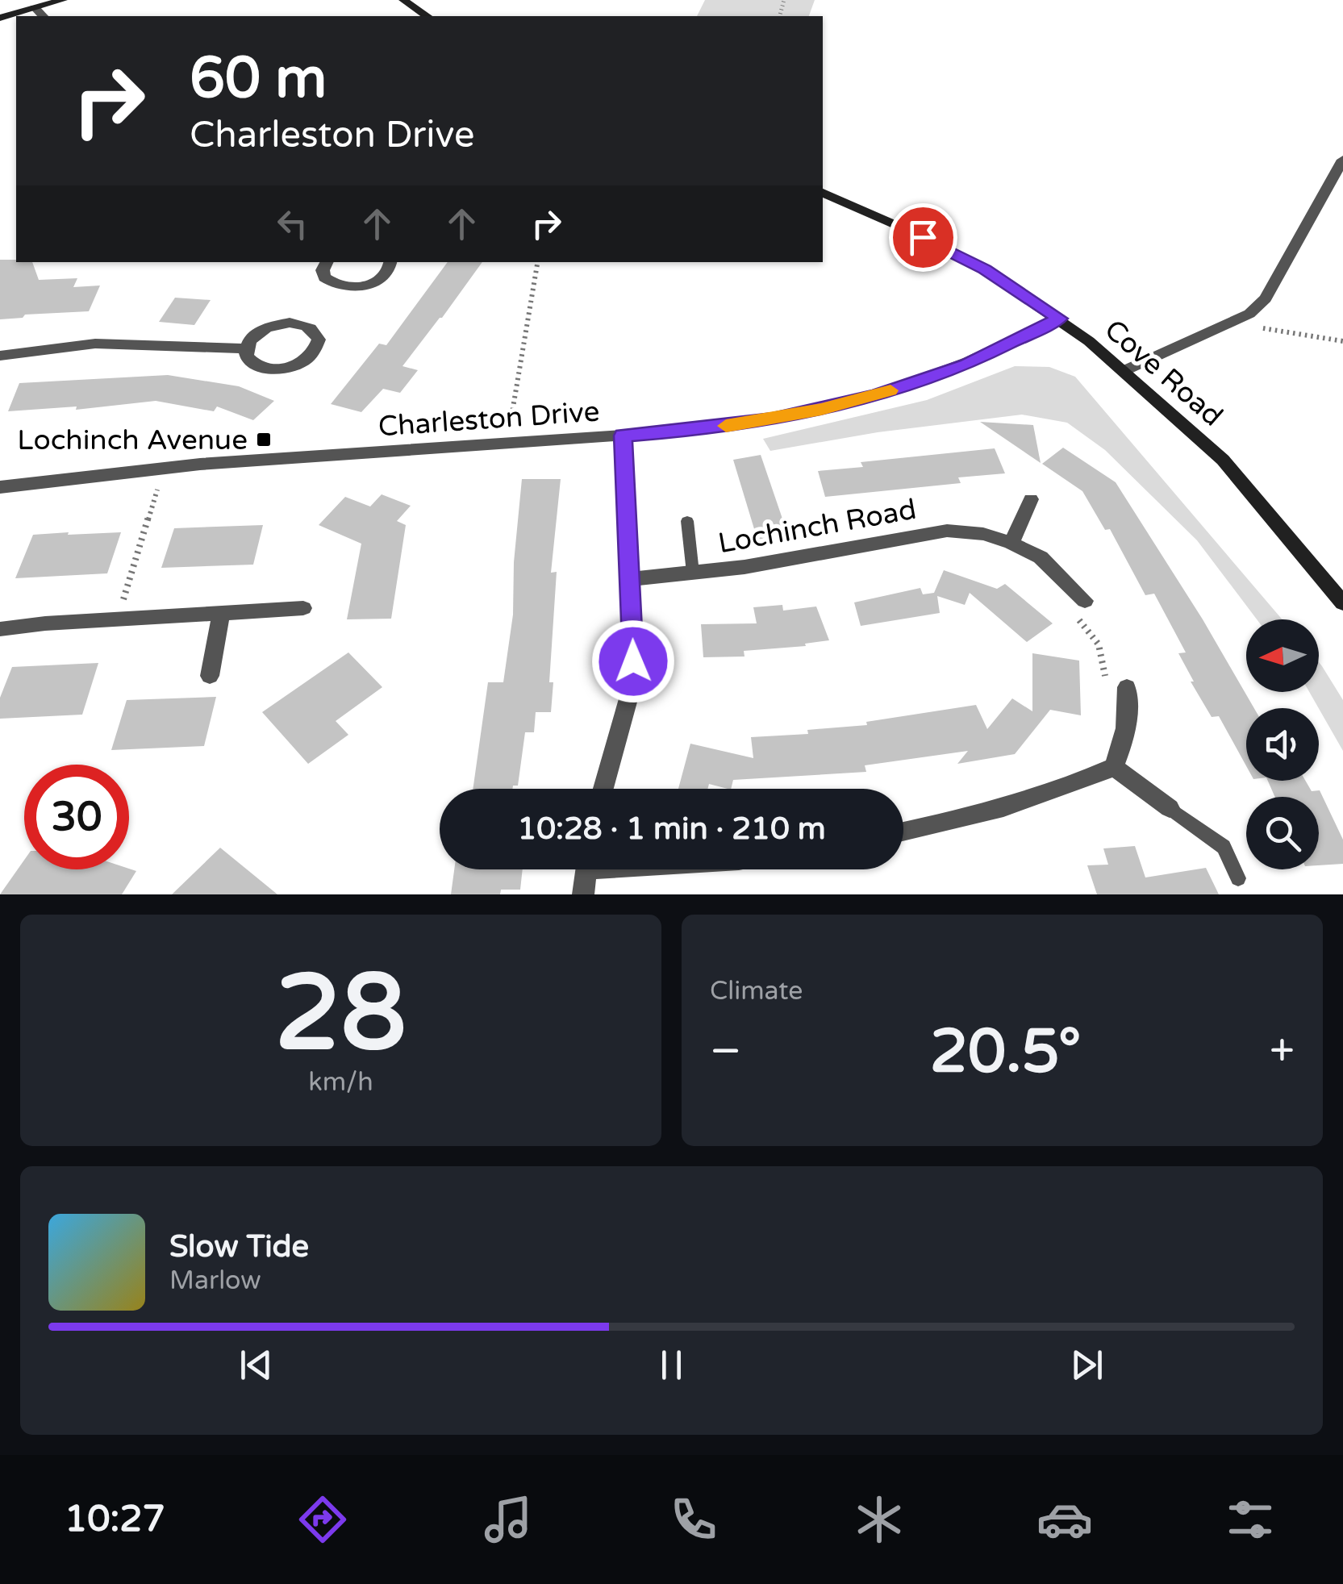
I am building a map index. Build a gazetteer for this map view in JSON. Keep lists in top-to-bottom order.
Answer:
{
  "streets": {
    "street": ["Cove Road", "Charleston Drive", "Lochinch Road"]
  },
  "crossings": [
    ["Cove Road", "Charleston Drive"]
  ],
  "places": {
    "transit": ["Lochinch Avenue"]
  },
  "north": "left",
  "page": {
    "turn": ["60 m", "Charleston Drive"],
    "limit": "30",
    "trip": "10:28 · 1 min · 210 m",
    "tile": [
      ["28", "km/h"],
      "Climate"
    ],
    "heat": ["−", "20.5°", "+"],
    "song": ["Slow Tide", "Marlow"],
    "tabs": "10:27"
  }
}
